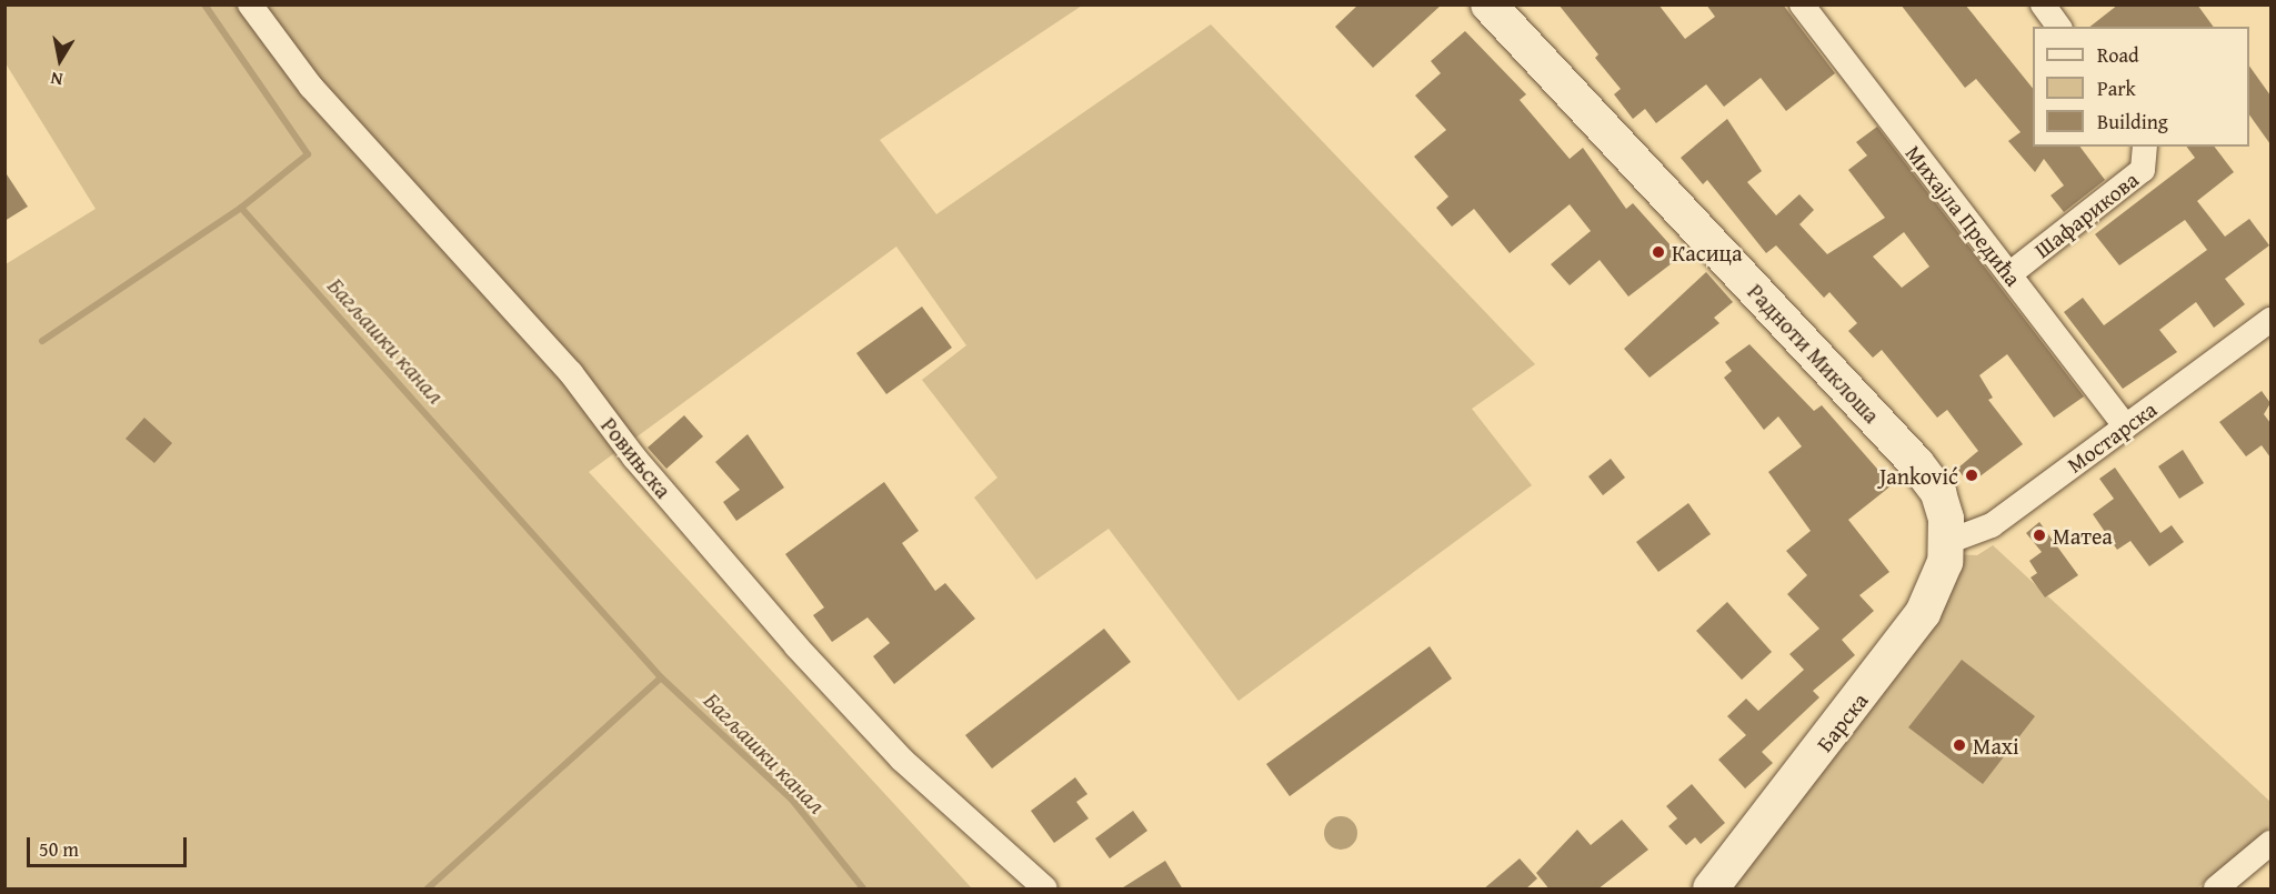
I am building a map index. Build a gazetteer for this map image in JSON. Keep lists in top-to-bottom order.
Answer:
{
  "streets": {
    "street": [
      "Шафарикова",
      "Михајла Предића",
      "Радноти Миклоша",
      "Мостарска",
      "Ровињска",
      "Барска"
    ]
  },
  "crossings": [
    ["Шафарикова", "Михајла Предића"],
    ["Михајла Предића", "Мостарска"],
    ["Радноти Миклоша", "Мостарска"],
    ["Радноти Миклоша", "Барска"],
    ["Мостарска", "Барска"]
  ],
  "water": ["Багљашки канал"],
  "places": [
    "Касица",
    "Janković",
    "Матеа",
    "Maxi"
  ],
  "legend": ["Road", "Park", "Building"],
  "scale_bar": "50 m",
  "north": "bottom"
}
